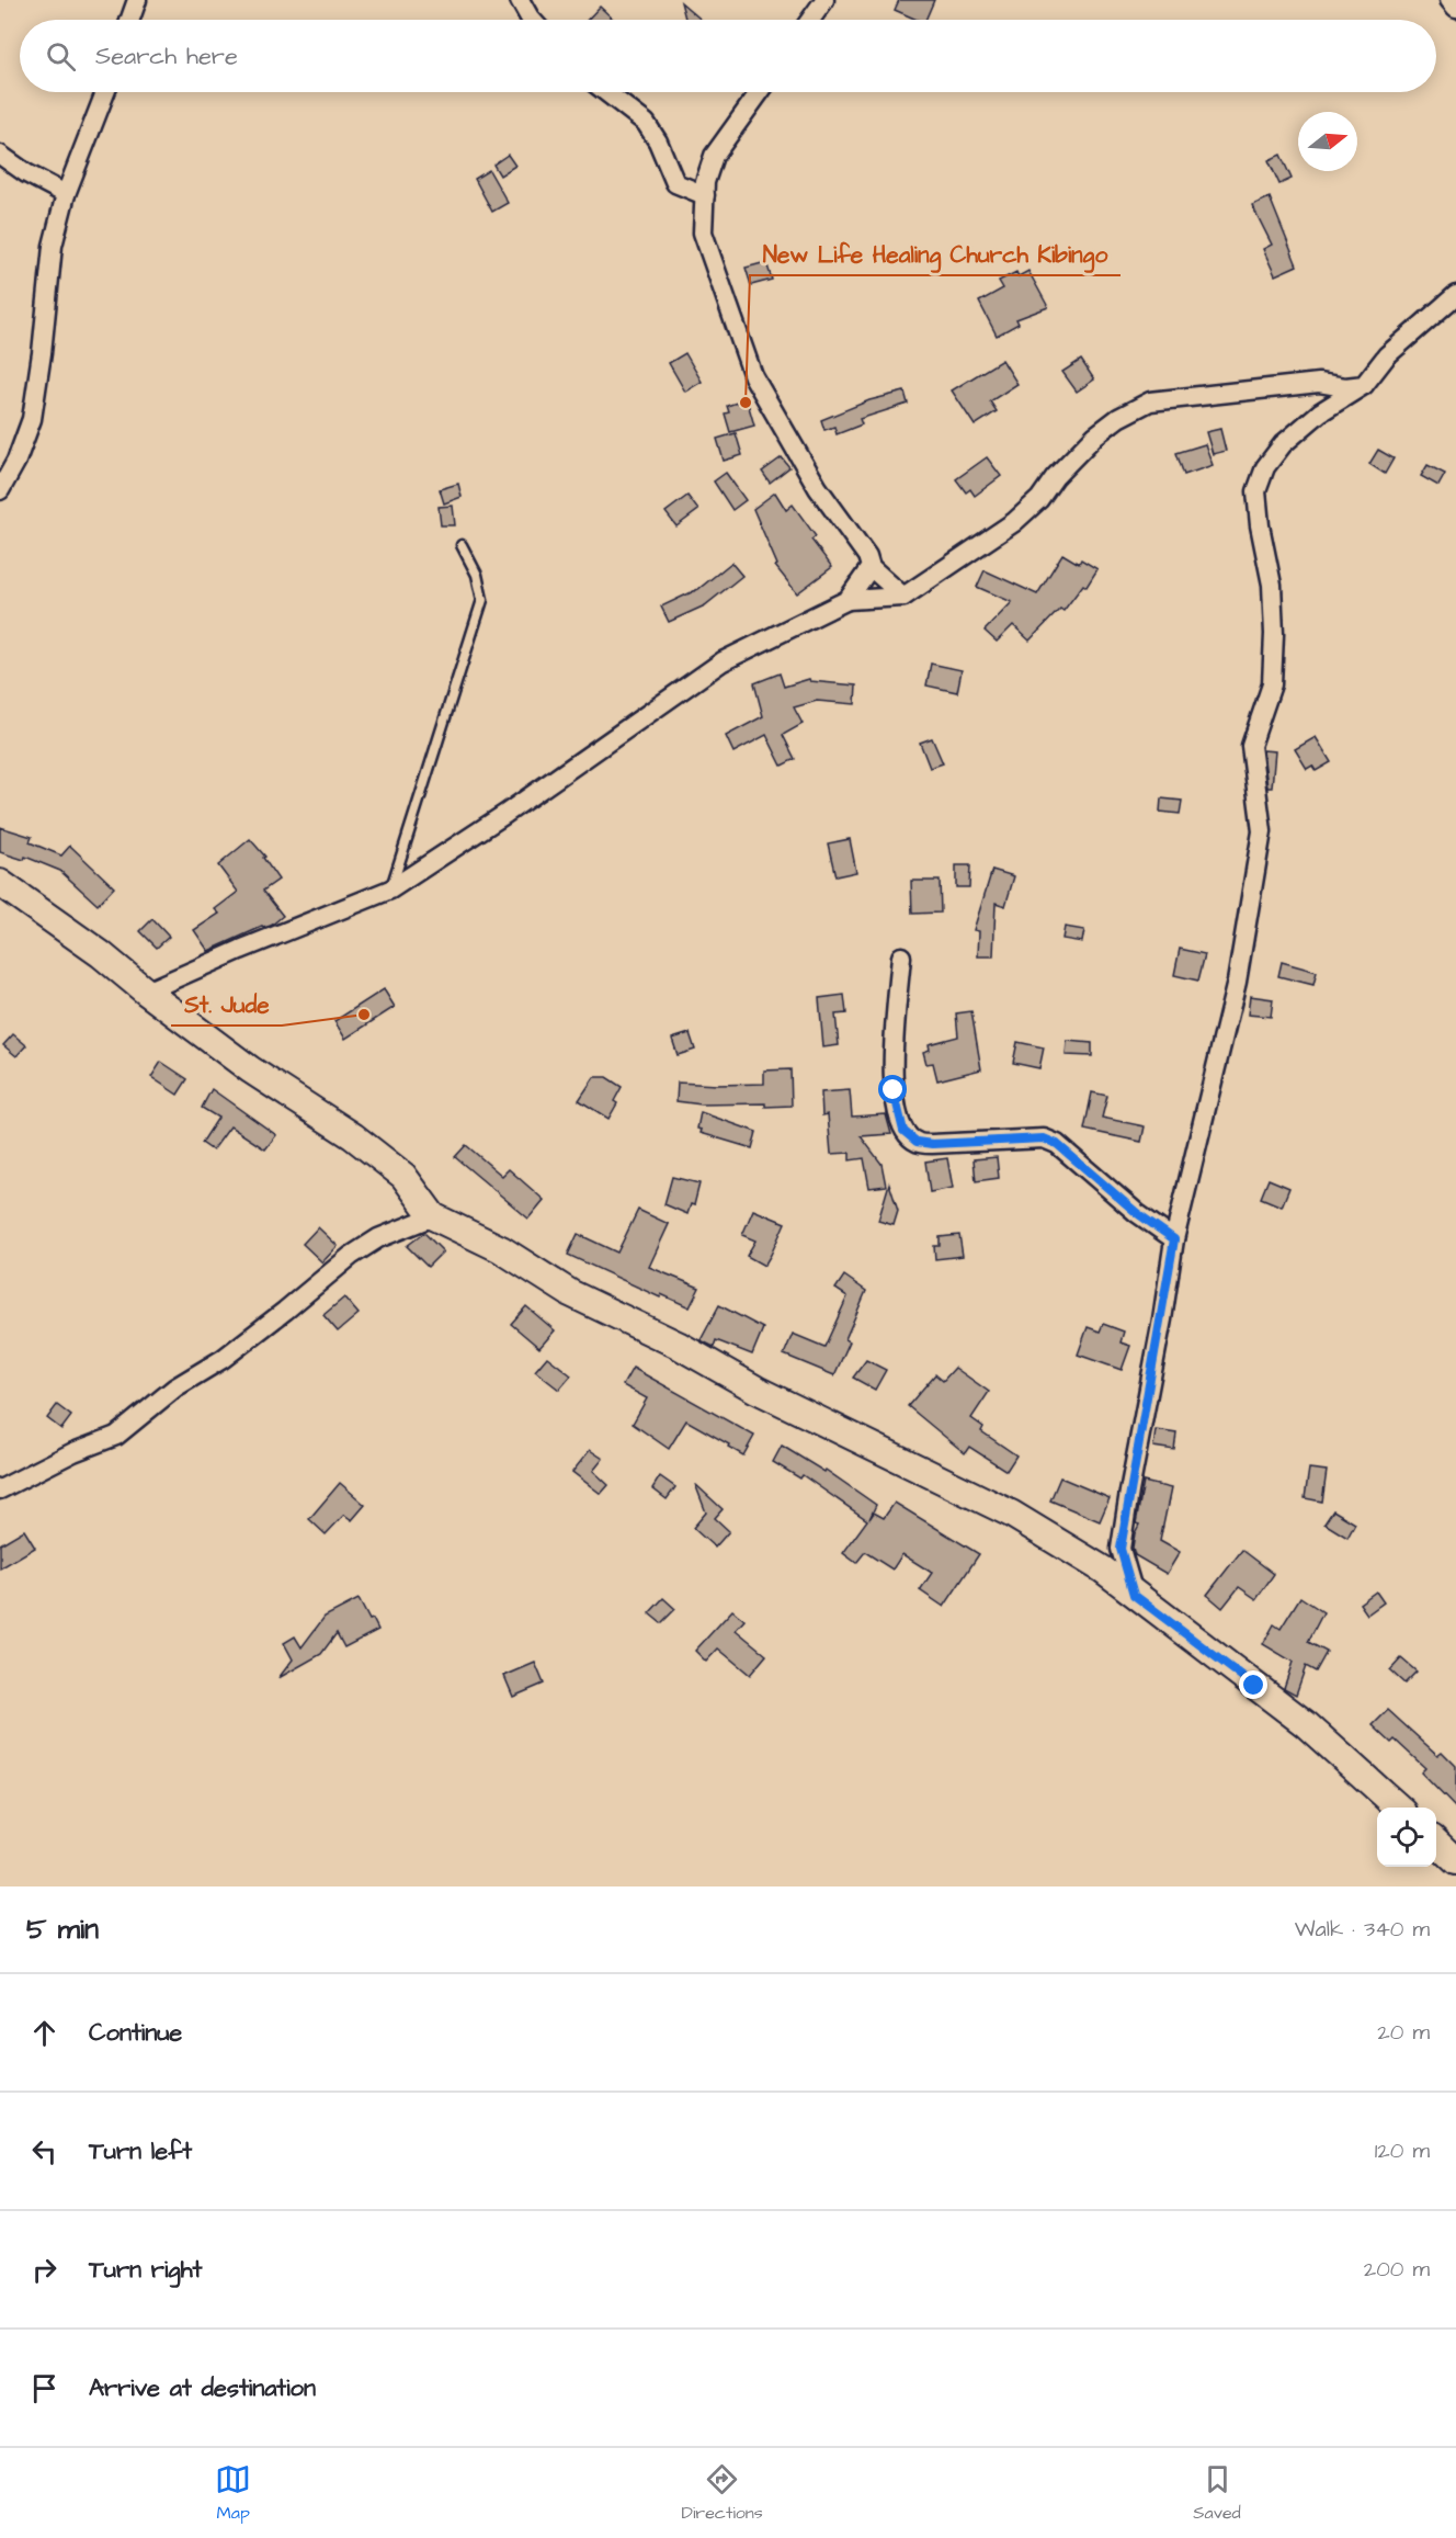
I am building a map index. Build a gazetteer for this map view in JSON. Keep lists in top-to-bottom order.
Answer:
{
  "places": ["New Life Healing Church Kibingo", "St. Jude"],
  "north": "right",
  "page": {
    "search": "Search here",
    "heading": ["5 min", "Walk · 340 m"],
    "list": [
      ["Continue", "20 m"],
      ["Turn left", "120 m"],
      ["Turn right", "200 m"],
      "Arrive at destination"
    ],
    "nav": ["Map", "Directions", "Saved"]
  }
}
